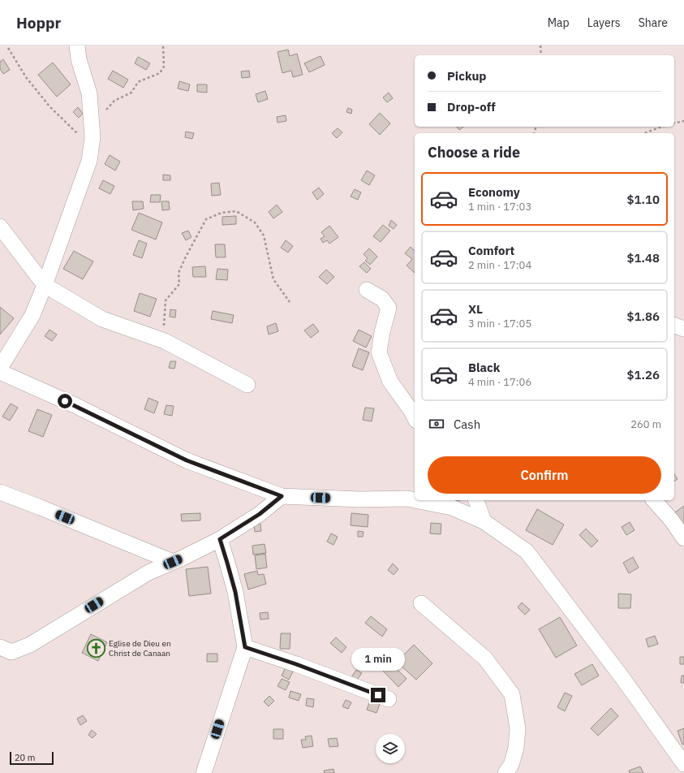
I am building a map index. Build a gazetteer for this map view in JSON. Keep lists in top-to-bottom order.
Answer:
{
  "places": {
    "church": ["Eglise de Dieu en Christ de Canaan"]
  },
  "scale_bar": "20 m",
  "page": {
    "header": "Hoppr",
    "nav": ["Map", "Layers", "Share"],
    "banner": ["Pickup", "Drop-off"],
    "heading": "Choose a ride",
    "list": [
      {
        "name": "Economy",
        "note": "1 min · 17:03",
        "value": "$1.10"
      },
      {
        "name": "Comfort",
        "note": "2 min · 17:04",
        "value": "$1.48"
      },
      {
        "name": "XL",
        "note": "3 min · 17:05",
        "value": "$1.86"
      },
      {
        "name": "Black",
        "note": "4 min · 17:06",
        "value": "$1.26"
      }
    ],
    "pay": ["Cash", "260 m"],
    "buttons": "Confirm",
    "bubble": "1 min",
    "scale": "20 m"
  }
}
